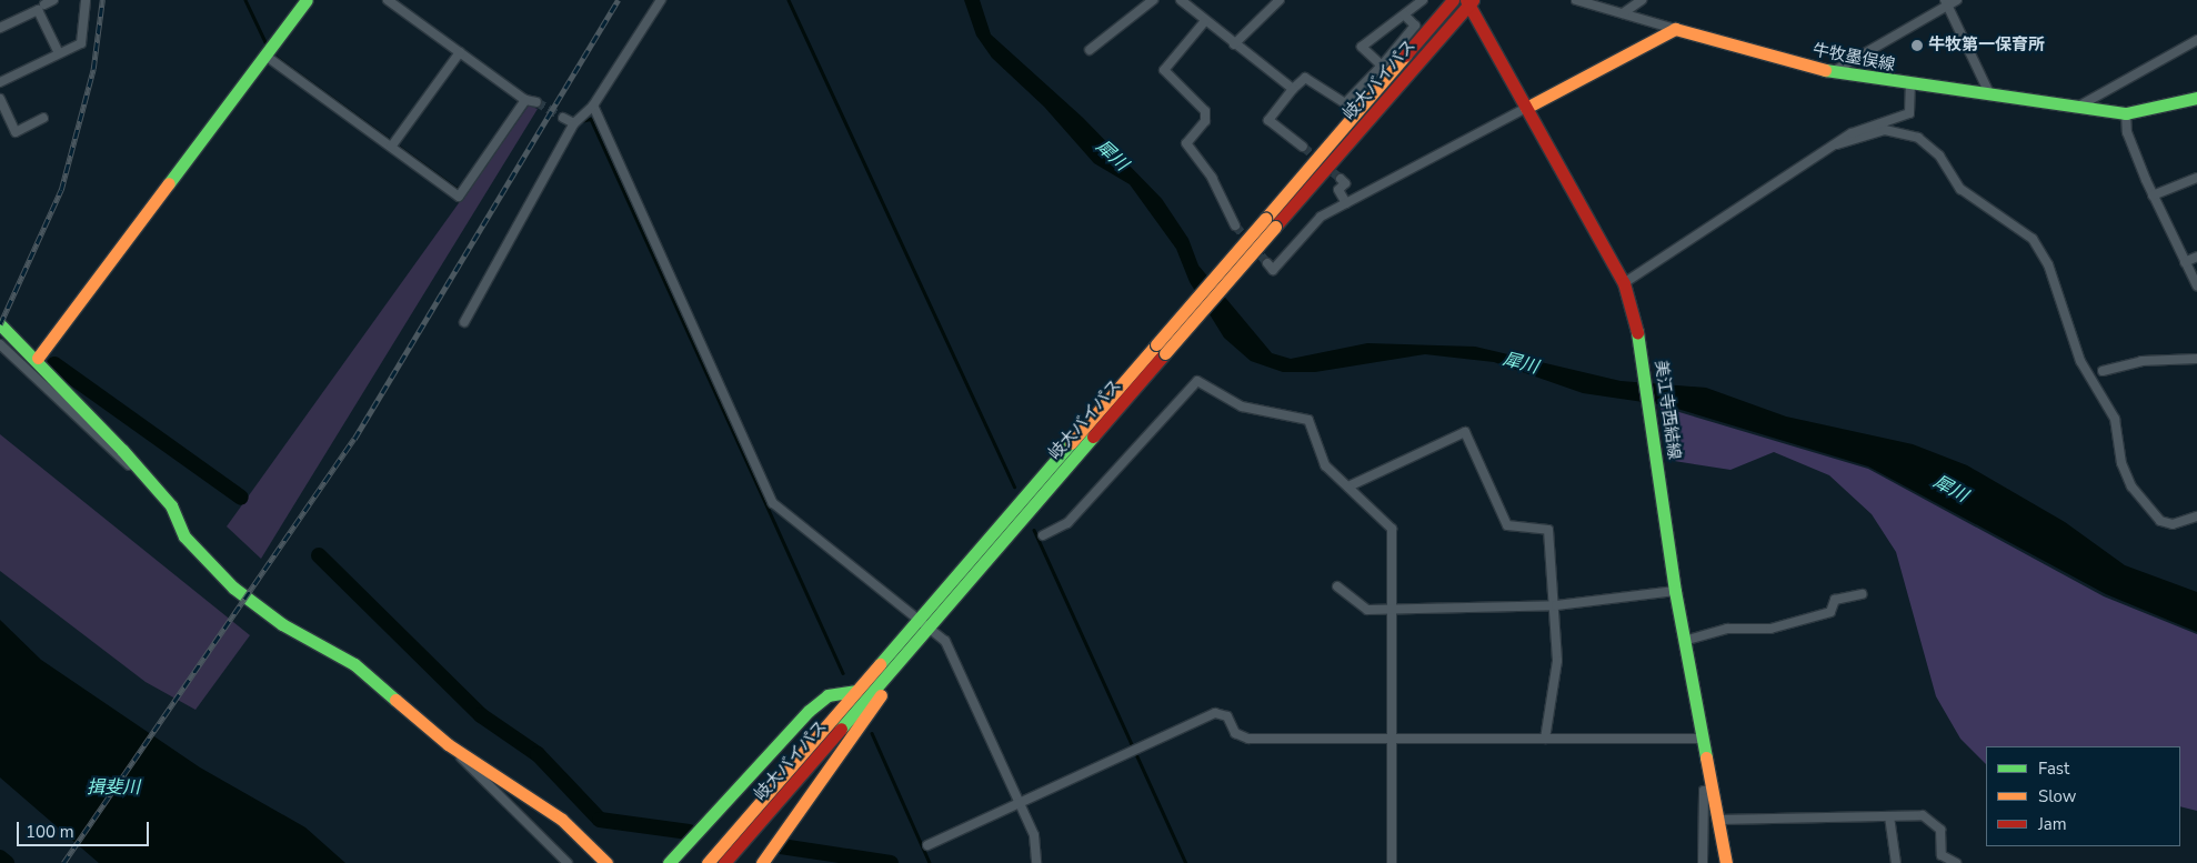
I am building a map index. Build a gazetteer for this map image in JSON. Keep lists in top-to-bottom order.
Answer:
{
  "streets": {
    "main road": ["牛牧墨俣線", "岐大バイパス", "美江寺西結線"]
  },
  "crossings": [
    ["岐大バイパス", "美江寺西結線"]
  ],
  "water": ["犀川", "揖斐川"],
  "places": ["牛牧第一保育所"],
  "legend": ["Fast", "Slow", "Jam"],
  "scale_bar": "100 m"
}
